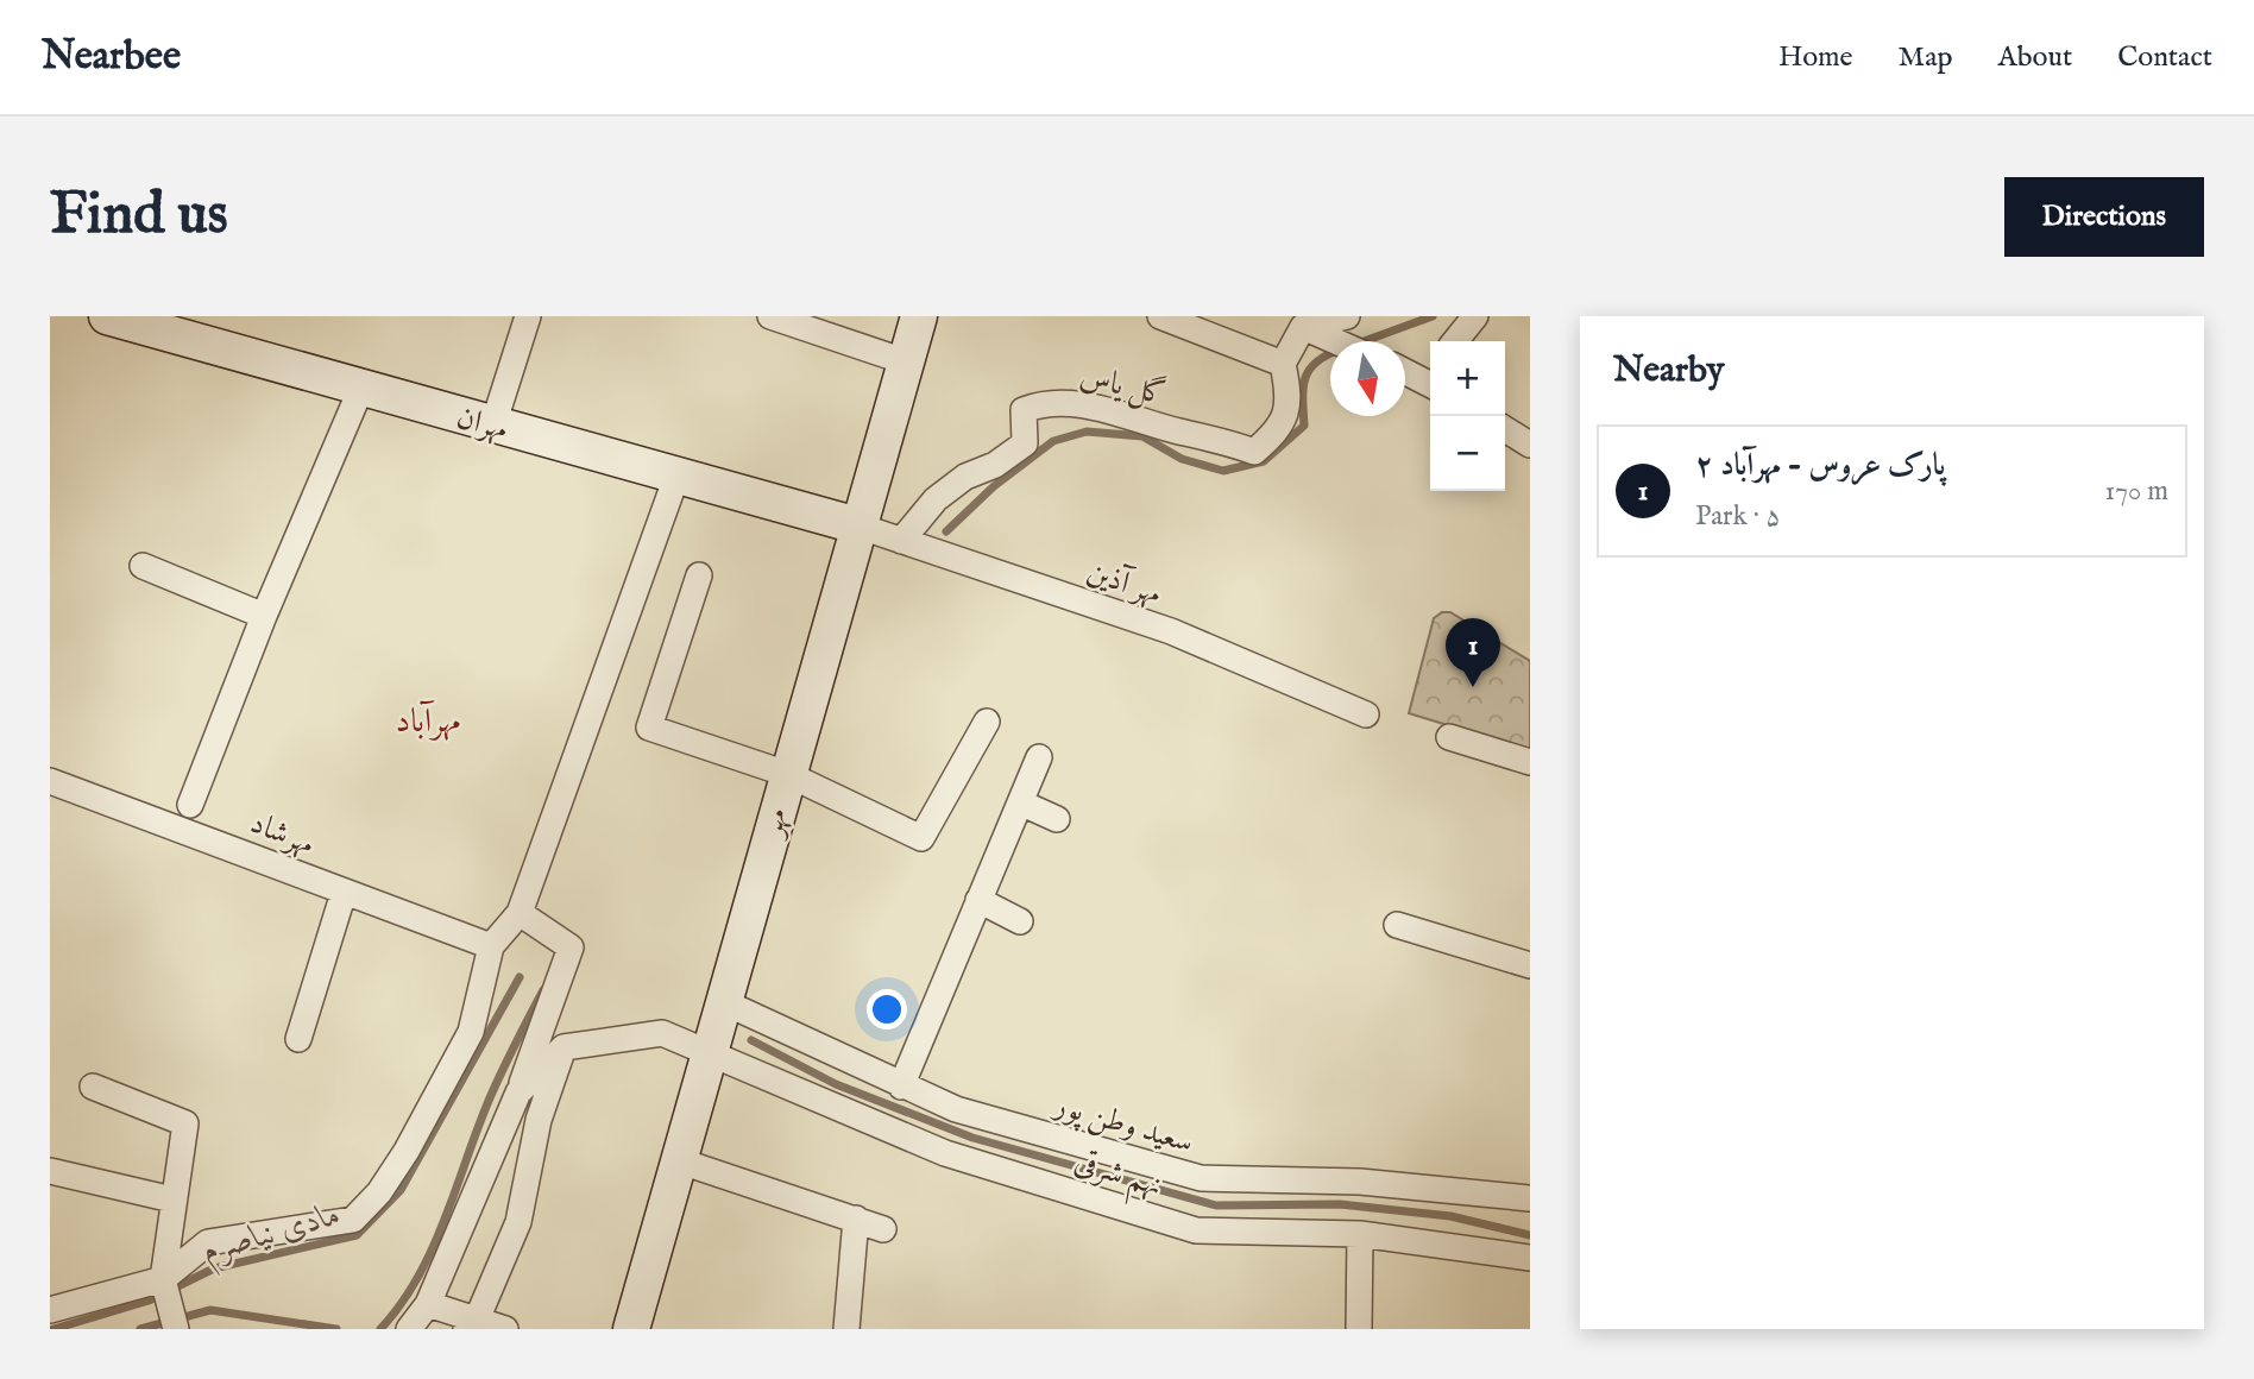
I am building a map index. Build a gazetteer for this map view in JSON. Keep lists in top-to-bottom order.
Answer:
{
  "streets": {
    "street": [
      "گل یاس",
      "مهران",
      "مهر آذین",
      "مهر",
      "مهرشاد",
      "سعید وطن پور",
      "نهم شرقی"
    ]
  },
  "crossings": [
    ["گل یاس", "مهر آذین"],
    ["مهران", "مهر آذین"],
    ["مهران", "مهر"],
    ["مهر آذین", "مهر"],
    ["مهر", "سعید وطن پور"],
    ["مهر", "نهم شرقی"]
  ],
  "districts": ["مهرآباد"],
  "water": ["مادی نیاصرم"],
  "north": "bottom",
  "page": {
    "header": "Nearbee",
    "nav": [
      "Home",
      "Map",
      "About",
      "Contact"
    ],
    "buttons": "Directions",
    "title": "Find us",
    "heading": "Nearby",
    "map_buttons": ["+", "−"],
    "list": [
      {
        "mark": "1",
        "name": "پارک عروس - مهرآباد ۲",
        "note": "Park · ۵",
        "value": "170 m"
      }
    ],
    "pins": "1"
  }
}
